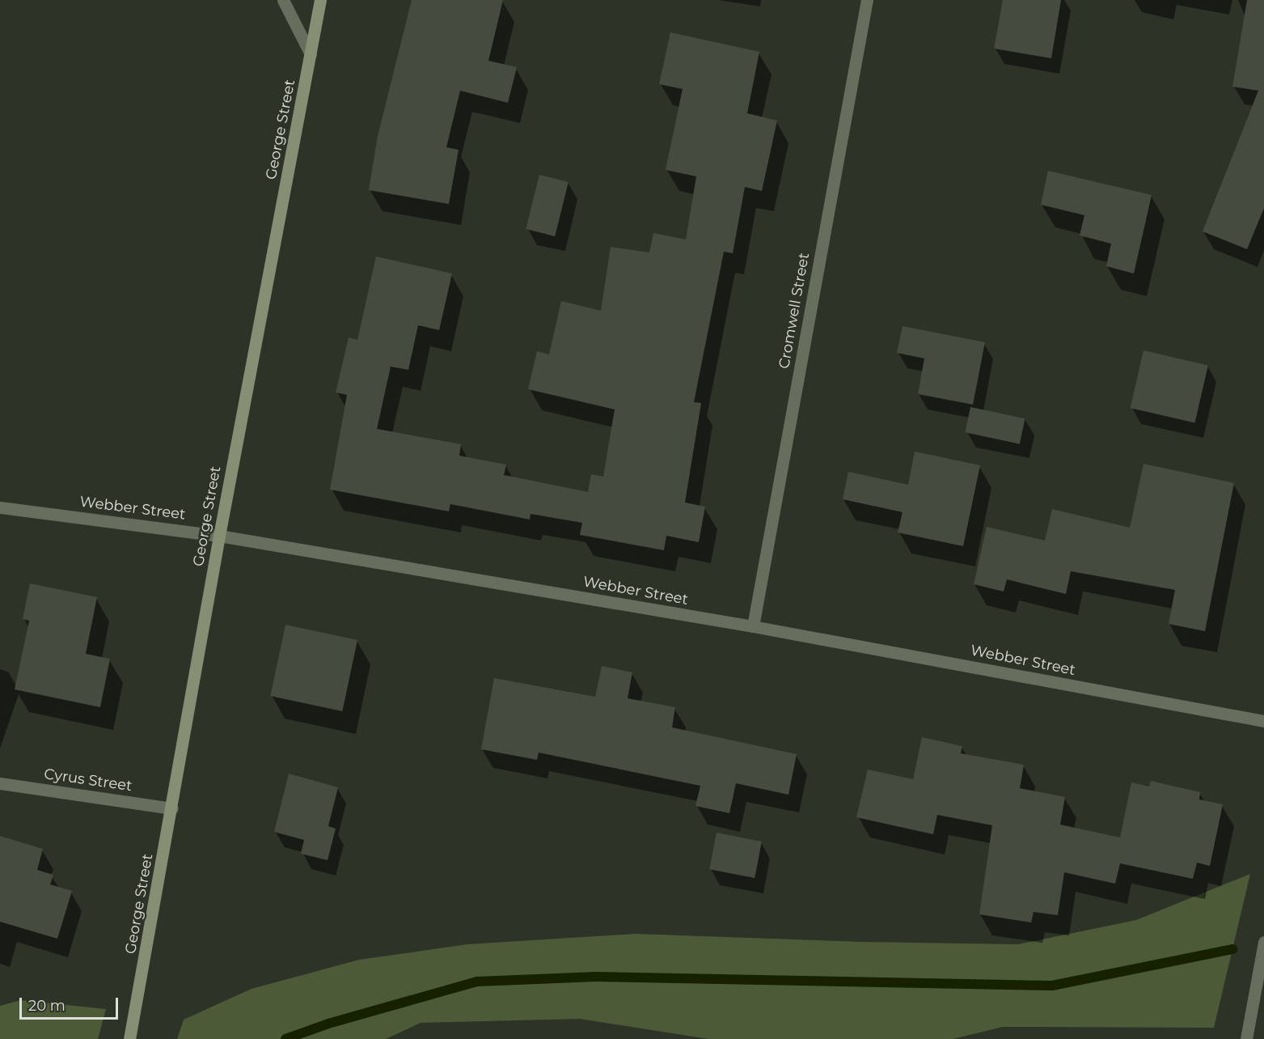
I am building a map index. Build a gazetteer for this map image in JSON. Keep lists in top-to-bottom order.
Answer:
{
  "streets": {
    "main road": ["George Street"],
    "street": ["Cromwell Street", "Webber Street", "Cyrus Street"]
  },
  "crossings": [
    ["George Street", "Webber Street"],
    ["George Street", "Cyrus Street"],
    ["Cromwell Street", "Webber Street"]
  ],
  "scale_bar": "20 m"
}
